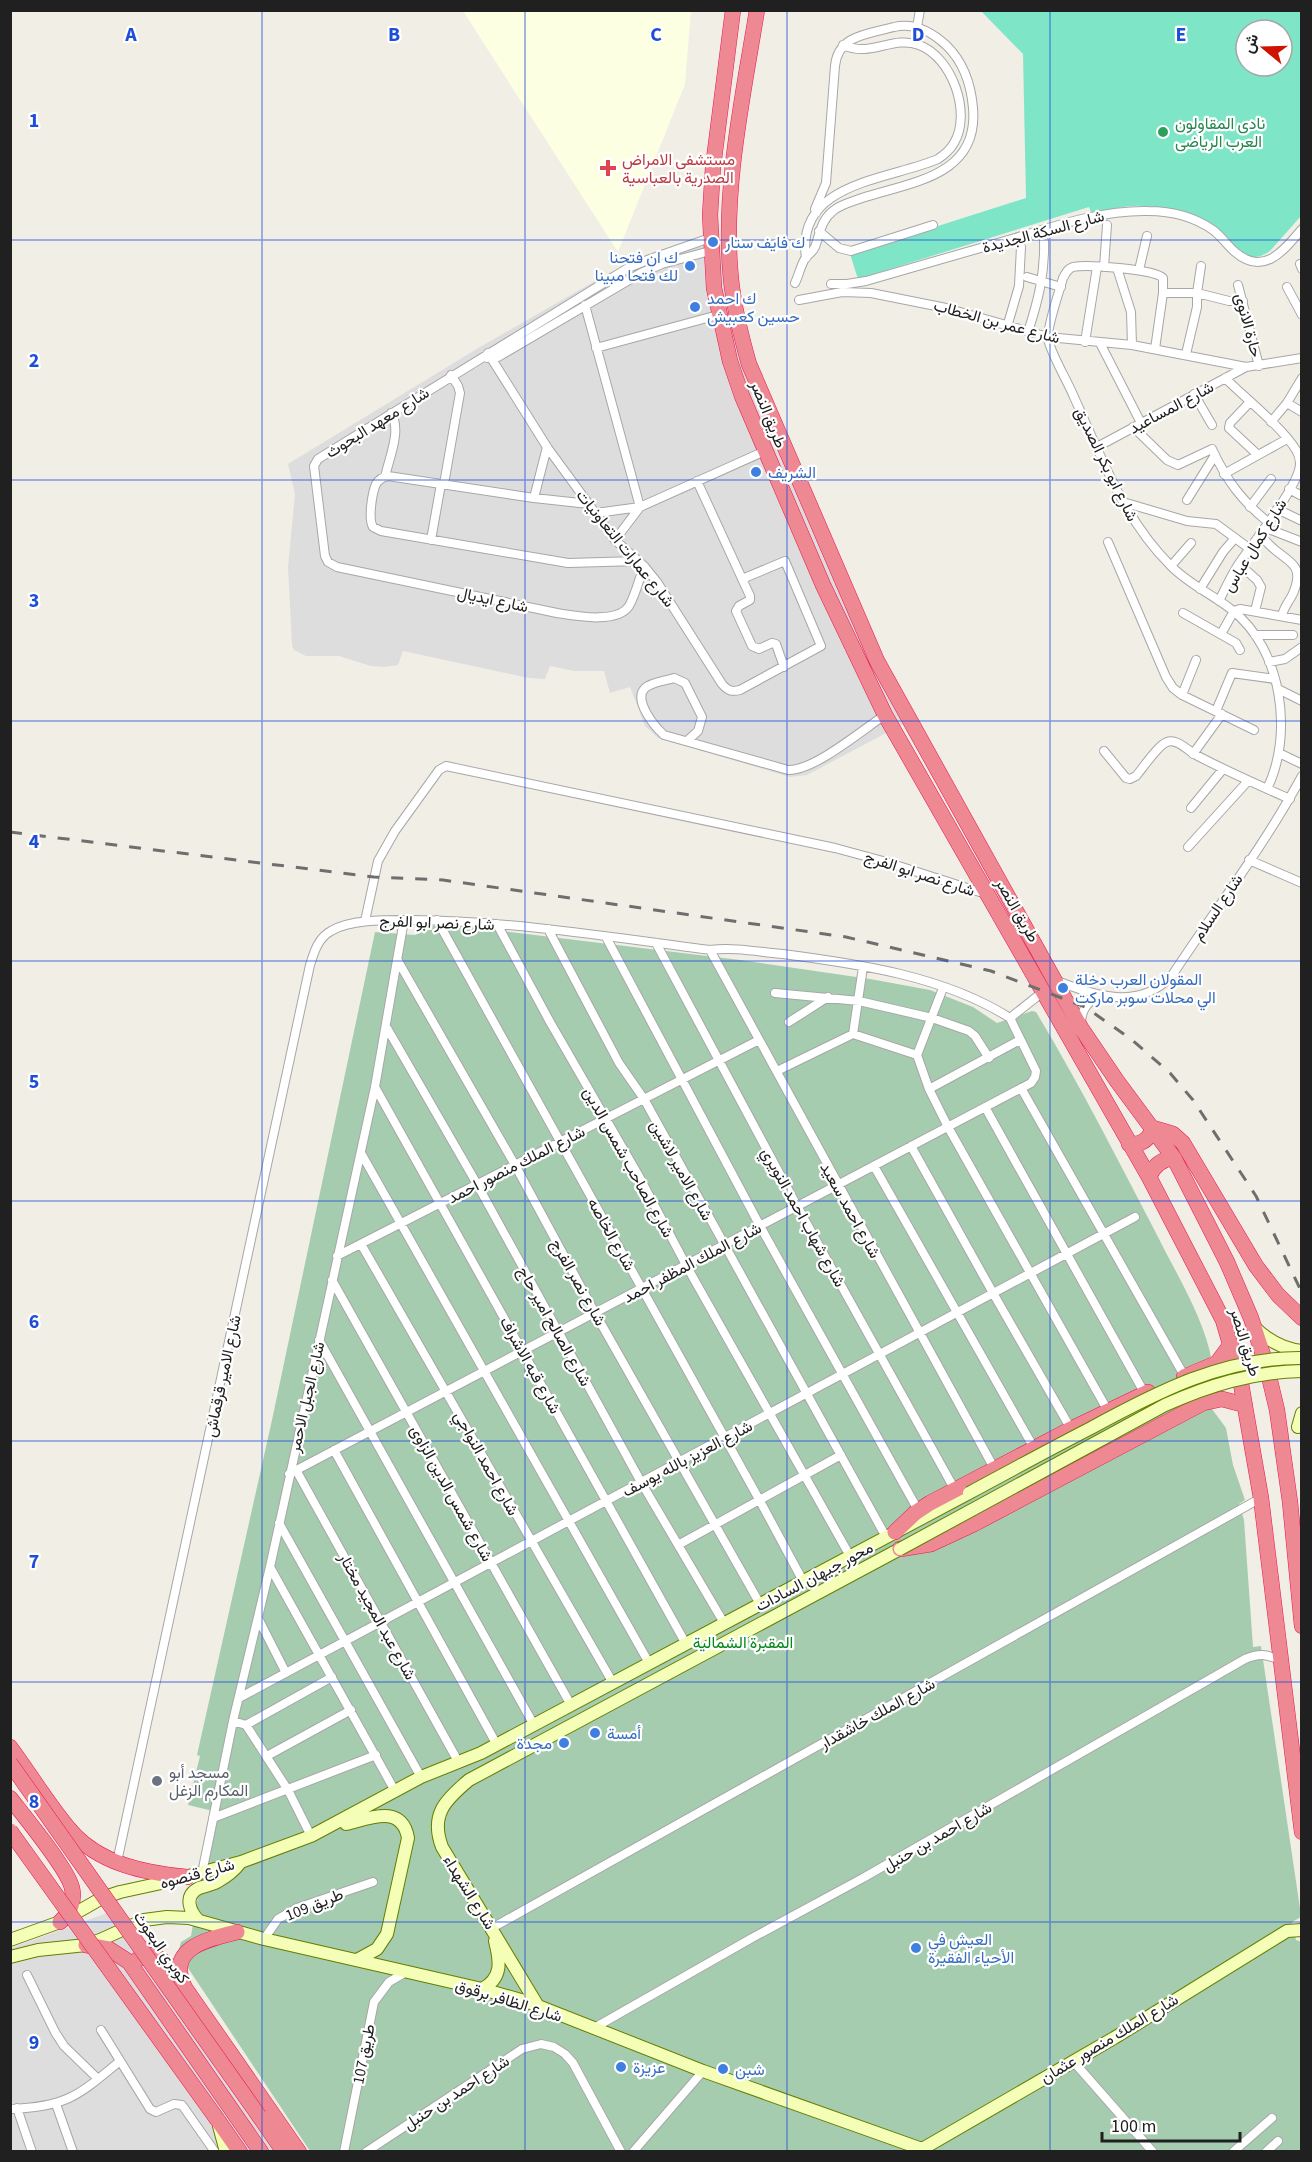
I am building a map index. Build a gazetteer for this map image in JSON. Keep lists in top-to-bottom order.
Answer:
{
  "streets": {
    "highway": ["طريق النصر", "كوبري البعوث"],
    "main road": [
      "محور جيهان السادات",
      "شارع قنصوه",
      "شارع الشهداء",
      "شارع الظافر برقوق",
      "شارع الملك منصور عثمان"
    ],
    "street": [
      "شارع السكة الجديدة",
      "شارع عمر بن الخطاب",
      "حارة الانوى",
      "شارع المساعيد",
      "شارع معهد البحوث",
      "شارع ابو بكر الصديق",
      "شارع كمال عباس",
      "شارع عمارات التعاونيات",
      "شارع ايديال",
      "شارع نصر ابو الفرج",
      "شارع السلام",
      "شارع الصاحب شمس الدين",
      "شارع الملك منصور احمد",
      "شارع الامير لاشين",
      "شارع احمد سعيد",
      "شارع شهاب احمد النويري",
      "شارع الخاصه",
      "شارع الملك المظفر احمد",
      "شارع نصر الفرج",
      "شارع الصالح امير حاج",
      "شارع قبه الاشراف",
      "شارع الامير قرقماش",
      "شارع الجبل الاحمر",
      "شارع العزيز بالله يوسف",
      "شارع احمد النواجي",
      "شارع شمس الدين الزاوى",
      "شارع عبد المجيد مختار",
      "شارع الملك خاشقدار",
      "شارع احمد بن حنبل",
      "طريق 109",
      "طريق 107"
    ]
  },
  "crossings": [
    ["شارع عمر بن الخطاب", "حارة الانوى"],
    ["شارع عمر بن الخطاب", "شارع المساعيد"],
    ["شارع عمر بن الخطاب", "شارع ابو بكر الصديق"],
    ["شارع المساعيد", "شارع ابو بكر الصديق"],
    ["شارع المساعيد", "شارع كمال عباس"],
    ["طريق النصر", "شارع معهد البحوث"],
    ["طريق النصر", "شارع نصر ابو الفرج"],
    ["طريق النصر", "شارع السلام"],
    ["طريق النصر", "شارع الملك خاشقدار"],
    ["طريق النصر", "شارع احمد بن حنبل"],
    ["شارع معهد البحوث", "شارع عمارات التعاونيات"],
    ["شارع معهد البحوث", "شارع ايديال"],
    ["شارع ابو بكر الصديق", "شارع كمال عباس"],
    ["شارع عمارات التعاونيات", "شارع ايديال"],
    ["شارع نصر ابو الفرج", "شارع الصاحب شمس الدين"],
    ["شارع نصر ابو الفرج", "شارع الامير لاشين"],
    ["شارع نصر ابو الفرج", "شارع احمد سعيد"],
    ["شارع نصر ابو الفرج", "شارع شهاب احمد النويري"],
    ["شارع نصر ابو الفرج", "شارع الخاصه"],
    ["شارع نصر ابو الفرج", "شارع الامير قرقماش"],
    ["شارع نصر ابو الفرج", "شارع الجبل الاحمر"],
    ["شارع الصاحب شمس الدين", "شارع الملك منصور احمد"],
    ["شارع الصاحب شمس الدين", "شارع الملك المظفر احمد"],
    ["شارع الصاحب شمس الدين", "شارع العزيز بالله يوسف"],
    ["شارع الصاحب شمس الدين", "محور جيهان السادات"],
    ["شارع الملك منصور احمد", "شارع الامير لاشين"],
    ["شارع الملك منصور احمد", "شارع احمد سعيد"],
    ["شارع الملك منصور احمد", "شارع شهاب احمد النويري"],
    ["شارع الملك منصور احمد", "شارع الخاصه"],
    ["شارع الملك منصور احمد", "شارع نصر الفرج"],
    ["شارع الملك منصور احمد", "شارع الصالح امير حاج"],
    ["شارع الملك منصور احمد", "شارع قبه الاشراف"],
    ["شارع الملك منصور احمد", "شارع الجبل الاحمر"],
    ["شارع الملك منصور احمد", "شارع احمد النواجي"],
    ["شارع الامير لاشين", "شارع الملك المظفر احمد"],
    ["شارع الامير لاشين", "شارع العزيز بالله يوسف"],
    ["شارع الامير لاشين", "محور جيهان السادات"],
    ["شارع احمد سعيد", "شارع الملك المظفر احمد"],
    ["شارع احمد سعيد", "شارع العزيز بالله يوسف"],
    ["شارع شهاب احمد النويري", "شارع الملك المظفر احمد"],
    ["شارع شهاب احمد النويري", "شارع العزيز بالله يوسف"],
    ["شارع الخاصه", "شارع الملك المظفر احمد"],
    ["شارع الخاصه", "شارع العزيز بالله يوسف"],
    ["شارع الخاصه", "محور جيهان السادات"],
    ["شارع الملك المظفر احمد", "شارع نصر الفرج"],
    ["شارع الملك المظفر احمد", "شارع الصالح امير حاج"],
    ["شارع الملك المظفر احمد", "شارع قبه الاشراف"],
    ["شارع الملك المظفر احمد", "شارع الجبل الاحمر"],
    ["شارع الملك المظفر احمد", "شارع احمد النواجي"],
    ["شارع الملك المظفر احمد", "شارع شمس الدين الزاوى"],
    ["شارع الملك المظفر احمد", "شارع عبد المجيد مختار"],
    ["شارع نصر الفرج", "شارع الجبل الاحمر"],
    ["شارع نصر الفرج", "شارع العزيز بالله يوسف"],
    ["شارع نصر الفرج", "محور جيهان السادات"],
    ["شارع الصالح امير حاج", "شارع الجبل الاحمر"],
    ["شارع الصالح امير حاج", "شارع العزيز بالله يوسف"],
    ["شارع الصالح امير حاج", "محور جيهان السادات"],
    ["شارع قبه الاشراف", "شارع الجبل الاحمر"],
    ["شارع قبه الاشراف", "شارع العزيز بالله يوسف"],
    ["شارع قبه الاشراف", "محور جيهان السادات"],
    ["شارع الجبل الاحمر", "شارع العزيز بالله يوسف"],
    ["شارع الجبل الاحمر", "شارع شمس الدين الزاوى"],
    ["شارع الجبل الاحمر", "شارع عبد المجيد مختار"],
    ["شارع الجبل الاحمر", "شارع قنصوه"],
    ["شارع العزيز بالله يوسف", "شارع احمد النواجي"],
    ["شارع العزيز بالله يوسف", "شارع شمس الدين الزاوى"],
    ["شارع العزيز بالله يوسف", "شارع عبد المجيد مختار"],
    ["شارع احمد النواجي", "محور جيهان السادات"],
    ["شارع شمس الدين الزاوى", "محور جيهان السادات"],
    ["محور جيهان السادات", "شارع عبد المجيد مختار"],
    ["محور جيهان السادات", "شارع قنصوه"],
    ["محور جيهان السادات", "شارع الشهداء"],
    ["شارع الملك خاشقدار", "شارع الشهداء"],
    ["شارع احمد بن حنبل", "شارع الظافر برقوق"],
    ["شارع الشهداء", "شارع الظافر برقوق"],
    ["طريق 109", "شارع الظافر برقوق"],
    ["شارع الظافر برقوق", "شارع الملك منصور عثمان"],
    ["شارع الظافر برقوق", "طريق 107"]
  ],
  "parks": ["المقبرة الشمالية"],
  "places": {
    "other": [
      "نادى المقاولون العرب الرياضى",
      "ك فايف ستار",
      "ك ان فتحنا لك فتحا مبينا",
      "ك احمد حسين كعبيش",
      "الشريف",
      "المقولان العرب دخلة الي محلات سوبر ماركت",
      "أمسة",
      "مجدة",
      "مسجد أبو المكارم الزغل",
      "العيش في الأحياء الفقيرة",
      "عزيزة",
      "شبن"
    ],
    "health": ["مستشفى الامراض الصدرية بالعباسية"]
  },
  "scale_bar": "100 m",
  "north": "left",
  "grid": {
    "columns": [
      "A",
      "B",
      "C",
      "D",
      "E"
    ],
    "rows": [
      "1",
      "2",
      "3",
      "4",
      "5",
      "6",
      "7",
      "8",
      "9"
    ]
  }
}
